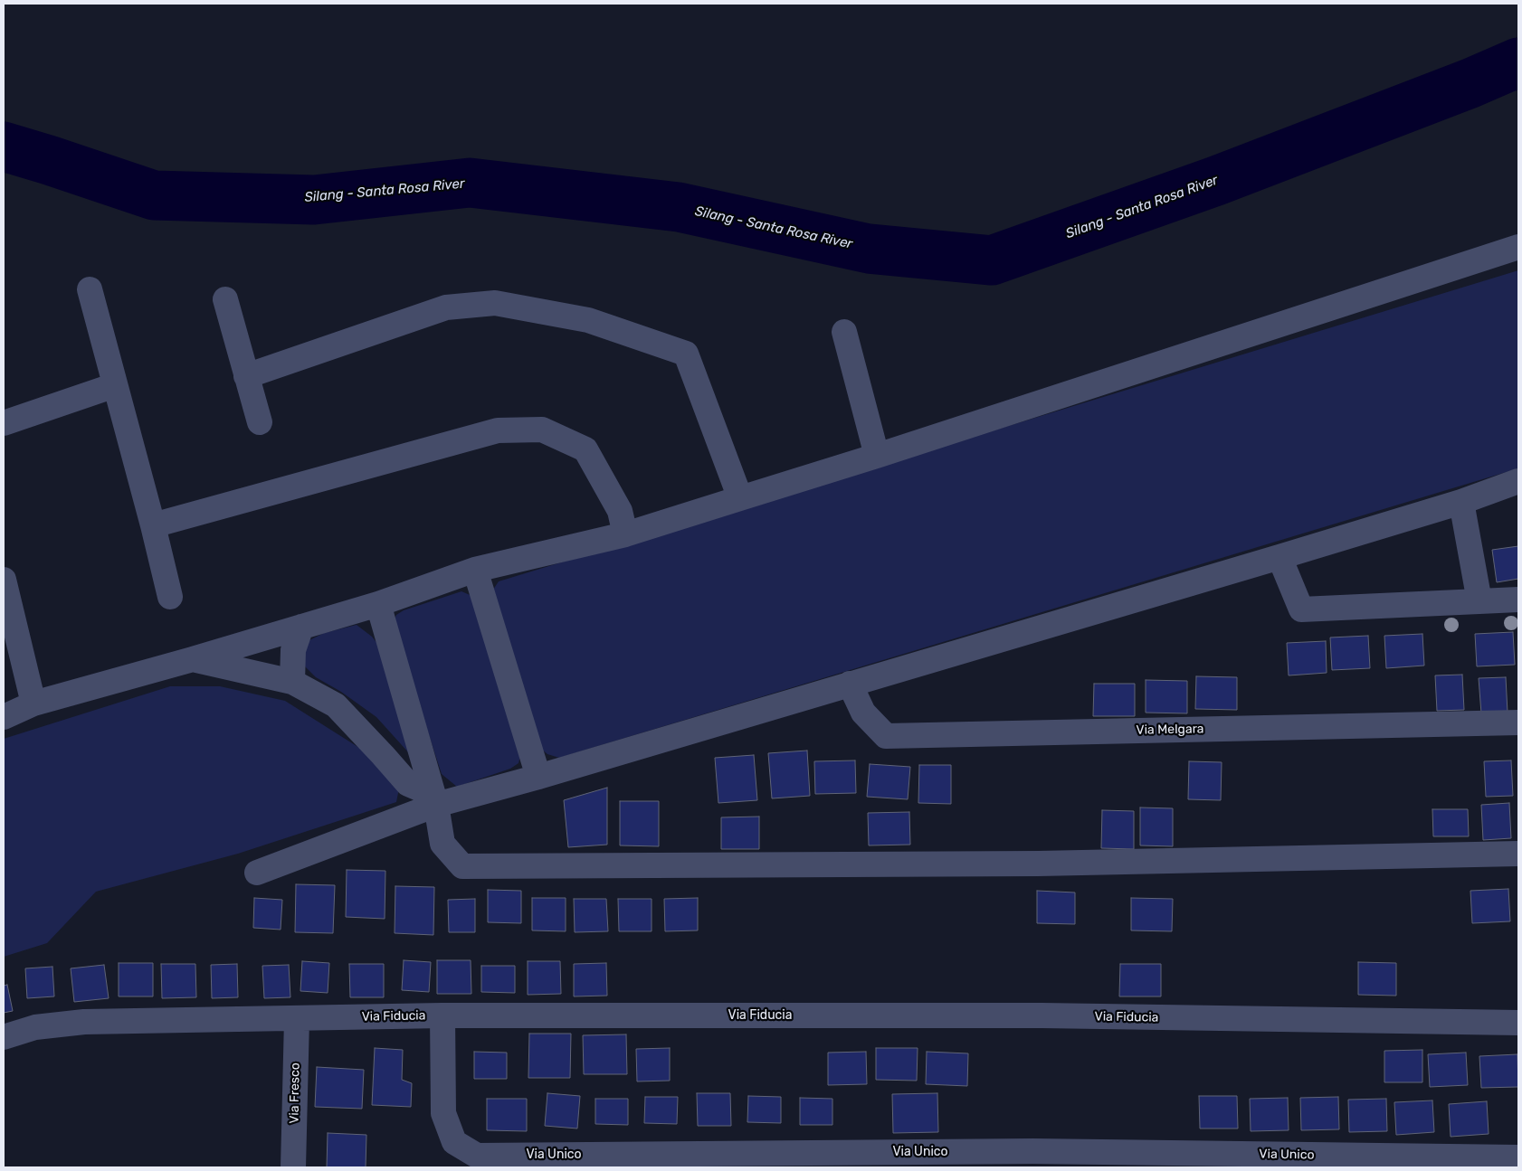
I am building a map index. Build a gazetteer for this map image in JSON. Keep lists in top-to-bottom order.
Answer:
{
  "streets": {
    "street": [
      "Via Melgara",
      "Via Fiducia",
      "Via Fresco",
      "Via Unico"
    ]
  },
  "crossings": [
    ["Via Fiducia", "Via Fresco"],
    ["Via Fiducia", "Via Unico"]
  ],
  "water": ["Silang - Santa Rosa River"]
}
